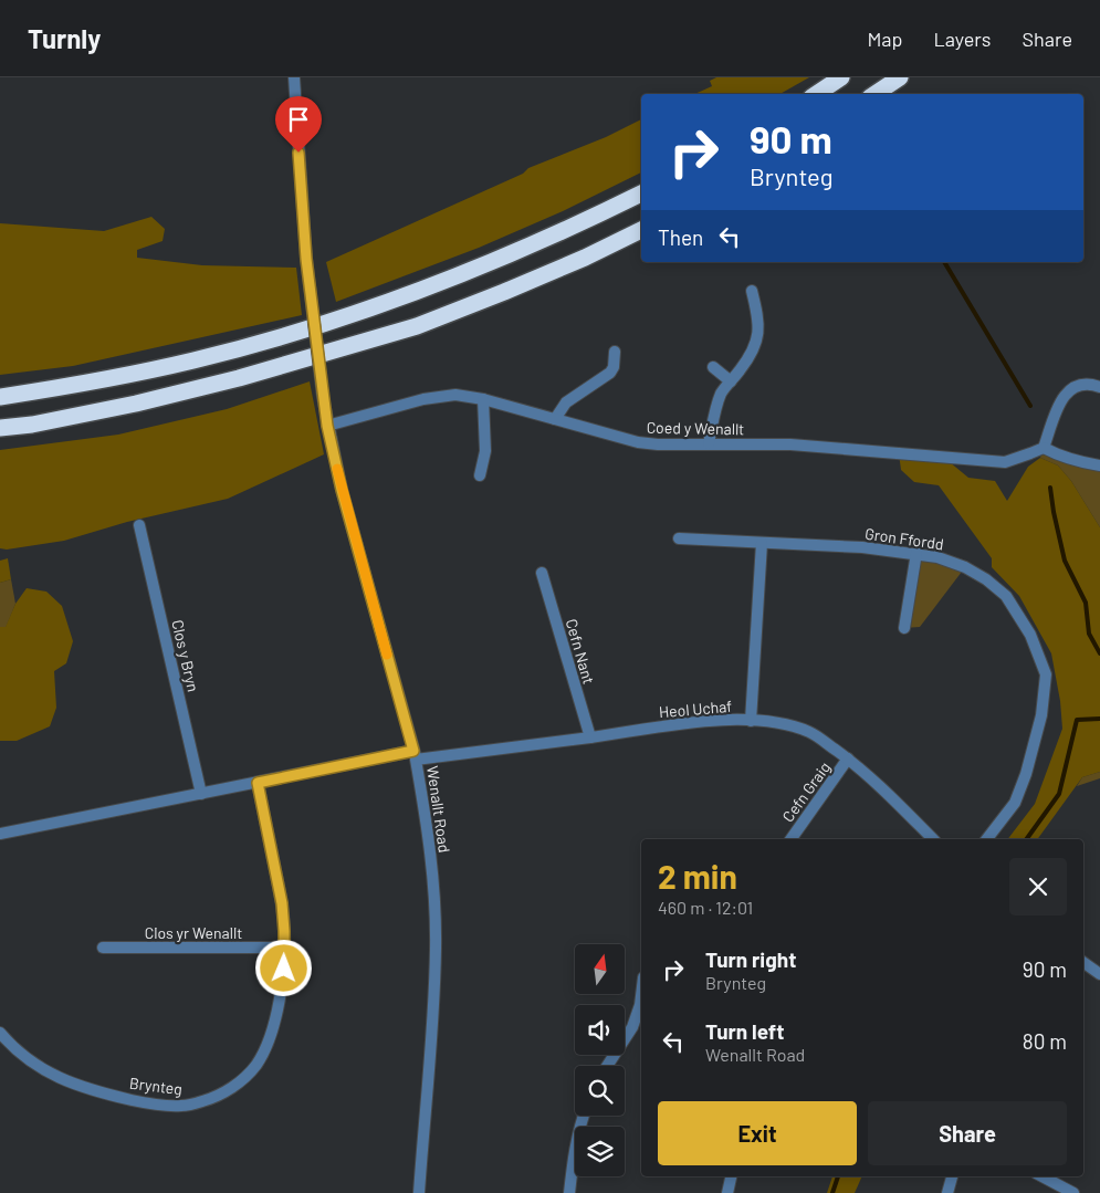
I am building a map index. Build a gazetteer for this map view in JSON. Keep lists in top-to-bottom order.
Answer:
{
  "streets": {
    "street": [
      "Coed y Wenallt",
      "Gron Ffordd",
      "Cefn Nant",
      "Clos y Bryn",
      "Heol Uchaf",
      "Cefn Graig",
      "Wenallt Road",
      "Clos yr Wenallt",
      "Brynteg"
    ]
  },
  "crossings": [
    ["Coed y Wenallt", "Wenallt Road"],
    ["Cefn Nant", "Heol Uchaf"],
    ["Heol Uchaf", "Cefn Graig"],
    ["Heol Uchaf", "Wenallt Road"],
    ["Clos yr Wenallt", "Brynteg"]
  ],
  "north": "top",
  "page": {
    "header": "Turnly",
    "nav": ["Map", "Layers", "Share"],
    "turn": ["90 m", "Brynteg"],
    "then": "Then",
    "heading": ["2 min", "460 m · 12:01"],
    "list": [
      {
        "name": "Turn right",
        "note": "Brynteg",
        "value": "90 m"
      },
      {
        "name": "Turn left",
        "note": "Wenallt Road",
        "value": "80 m"
      }
    ],
    "buttons": ["Exit", "Share"]
  }
}
